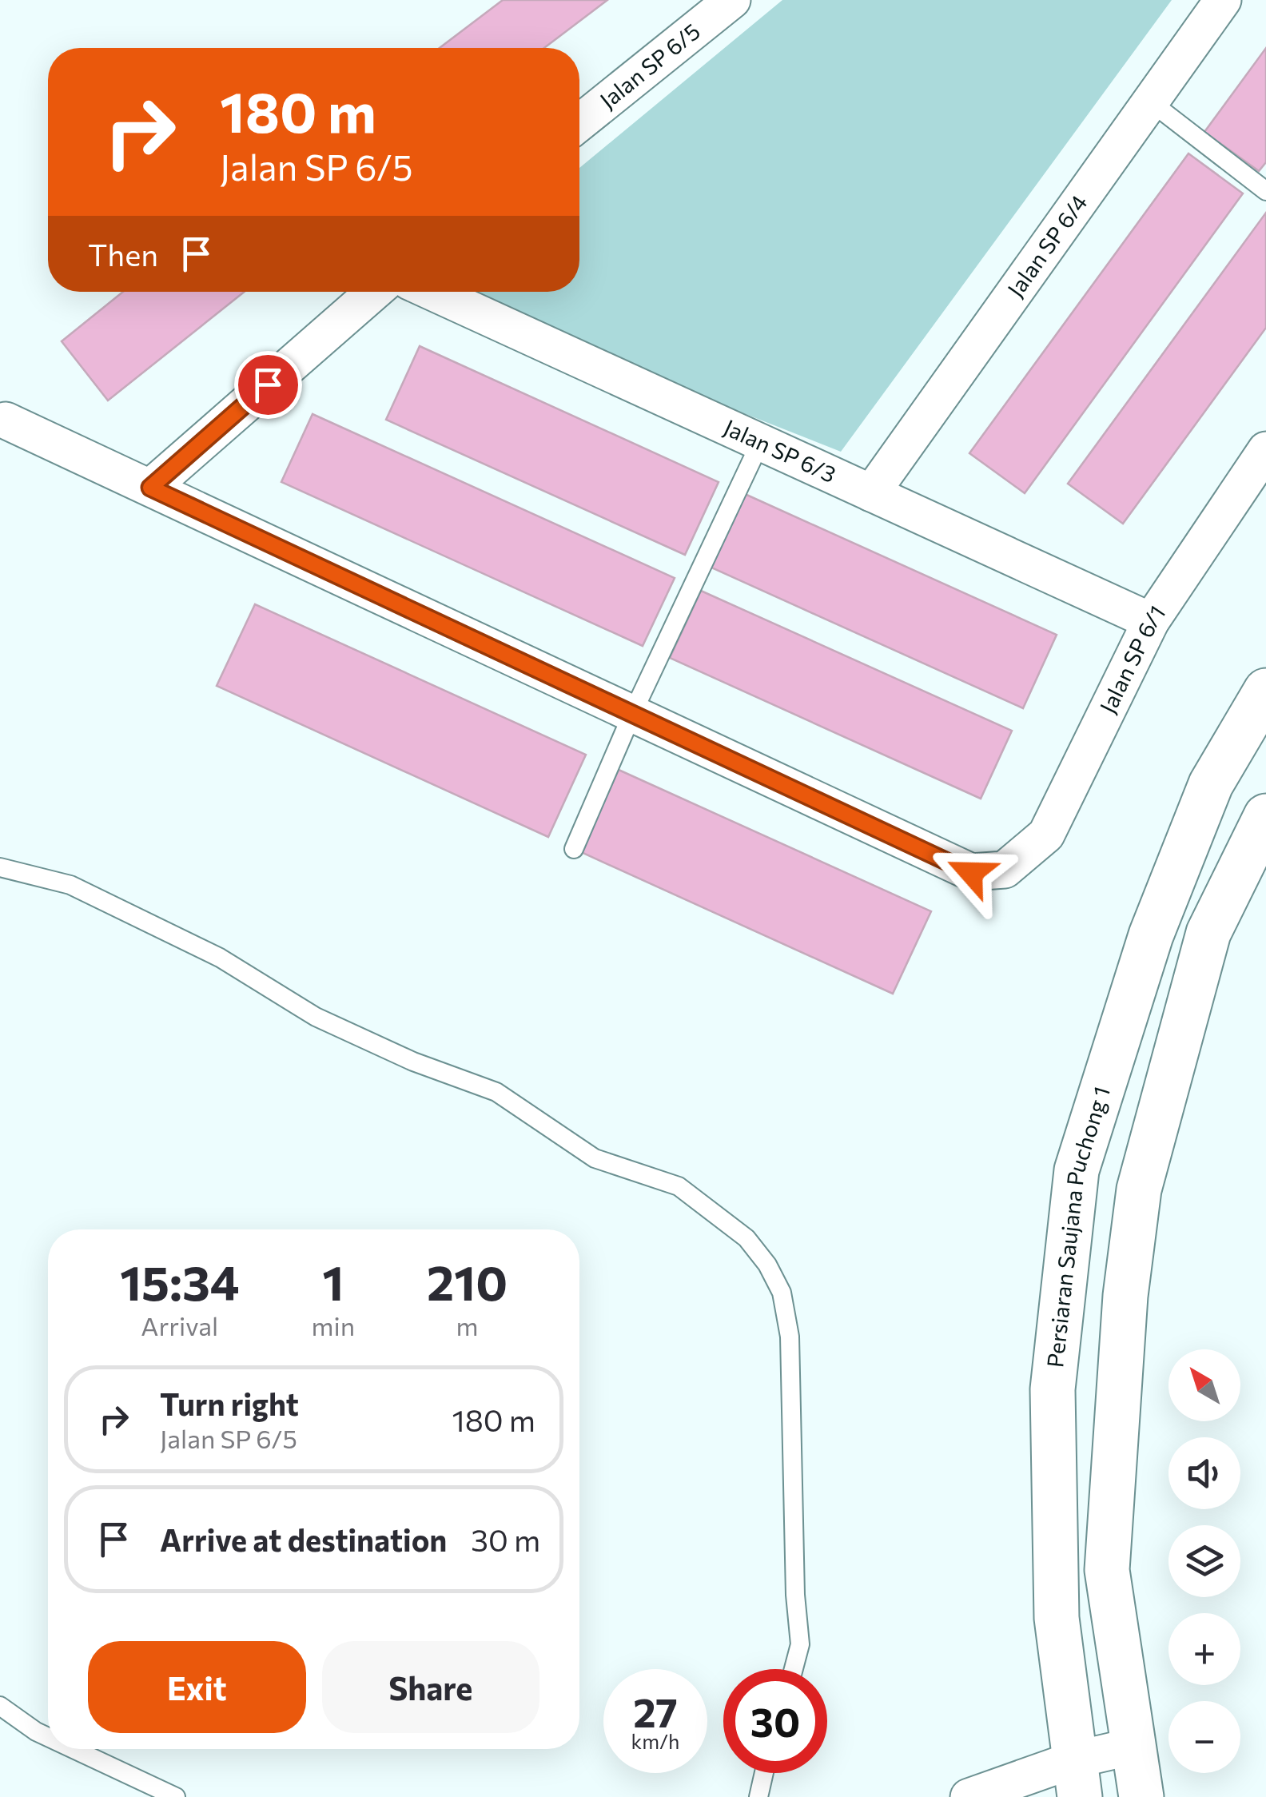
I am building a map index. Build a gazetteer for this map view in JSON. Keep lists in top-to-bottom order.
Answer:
{
  "streets": {
    "street": [
      "Jalan SP 6/5",
      "Jalan SP 6/4",
      "Jalan SP 6/3",
      "Jalan SP 6/1",
      "Persiaran Saujana Puchong 1"
    ]
  },
  "crossings": [
    ["Jalan SP 6/4", "Jalan SP 6/3"],
    ["Jalan SP 6/3", "Jalan SP 6/1"]
  ],
  "north": "top left",
  "page": {
    "turn": ["180 m", "Jalan SP 6/5"],
    "then": "Then",
    "eta": [
      "15:34",
      "Arrival",
      "1",
      "min",
      "210",
      "m"
    ],
    "map_buttons": ["+", "−"],
    "list": [
      {
        "name": "Turn right",
        "note": "Jalan SP 6/5",
        "value": "180 m"
      },
      {
        "name": "Arrive at destination",
        "value": "30 m"
      }
    ],
    "buttons": ["Exit", "Share"],
    "speed": "27 km/h",
    "limit": "30"
  }
}
